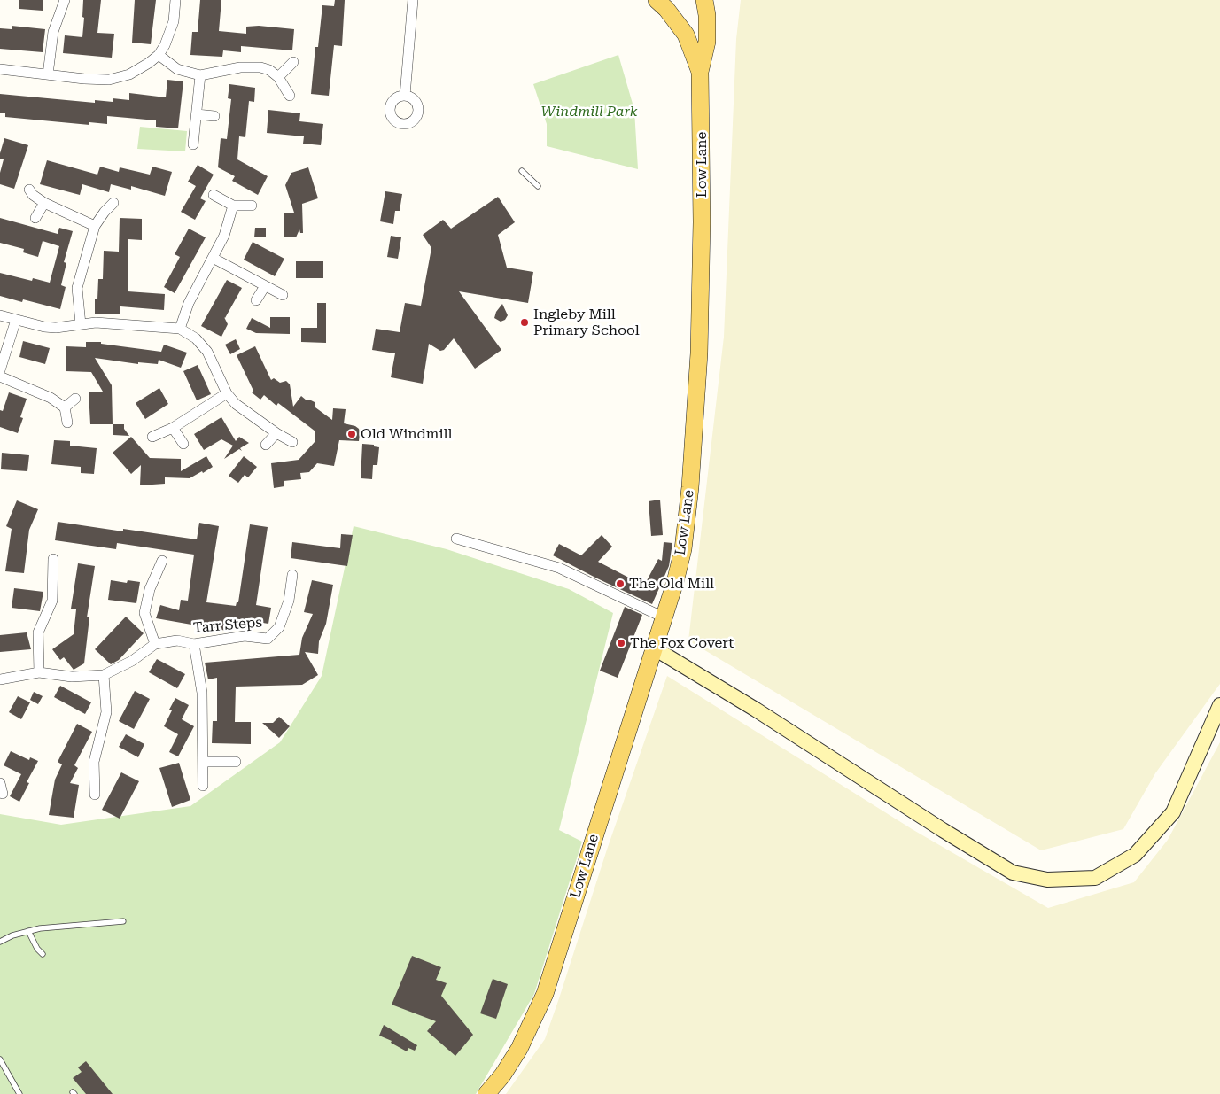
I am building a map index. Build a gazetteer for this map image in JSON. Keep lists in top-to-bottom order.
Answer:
{
  "streets": {
    "main road": ["Low Lane"],
    "street": ["Tarr Steps"]
  },
  "parks": ["Windmill Park"],
  "places": [
    "Ingleby Mill Primary School",
    "Old Windmill",
    "The Old Mill",
    "The Fox Covert"
  ]
}
